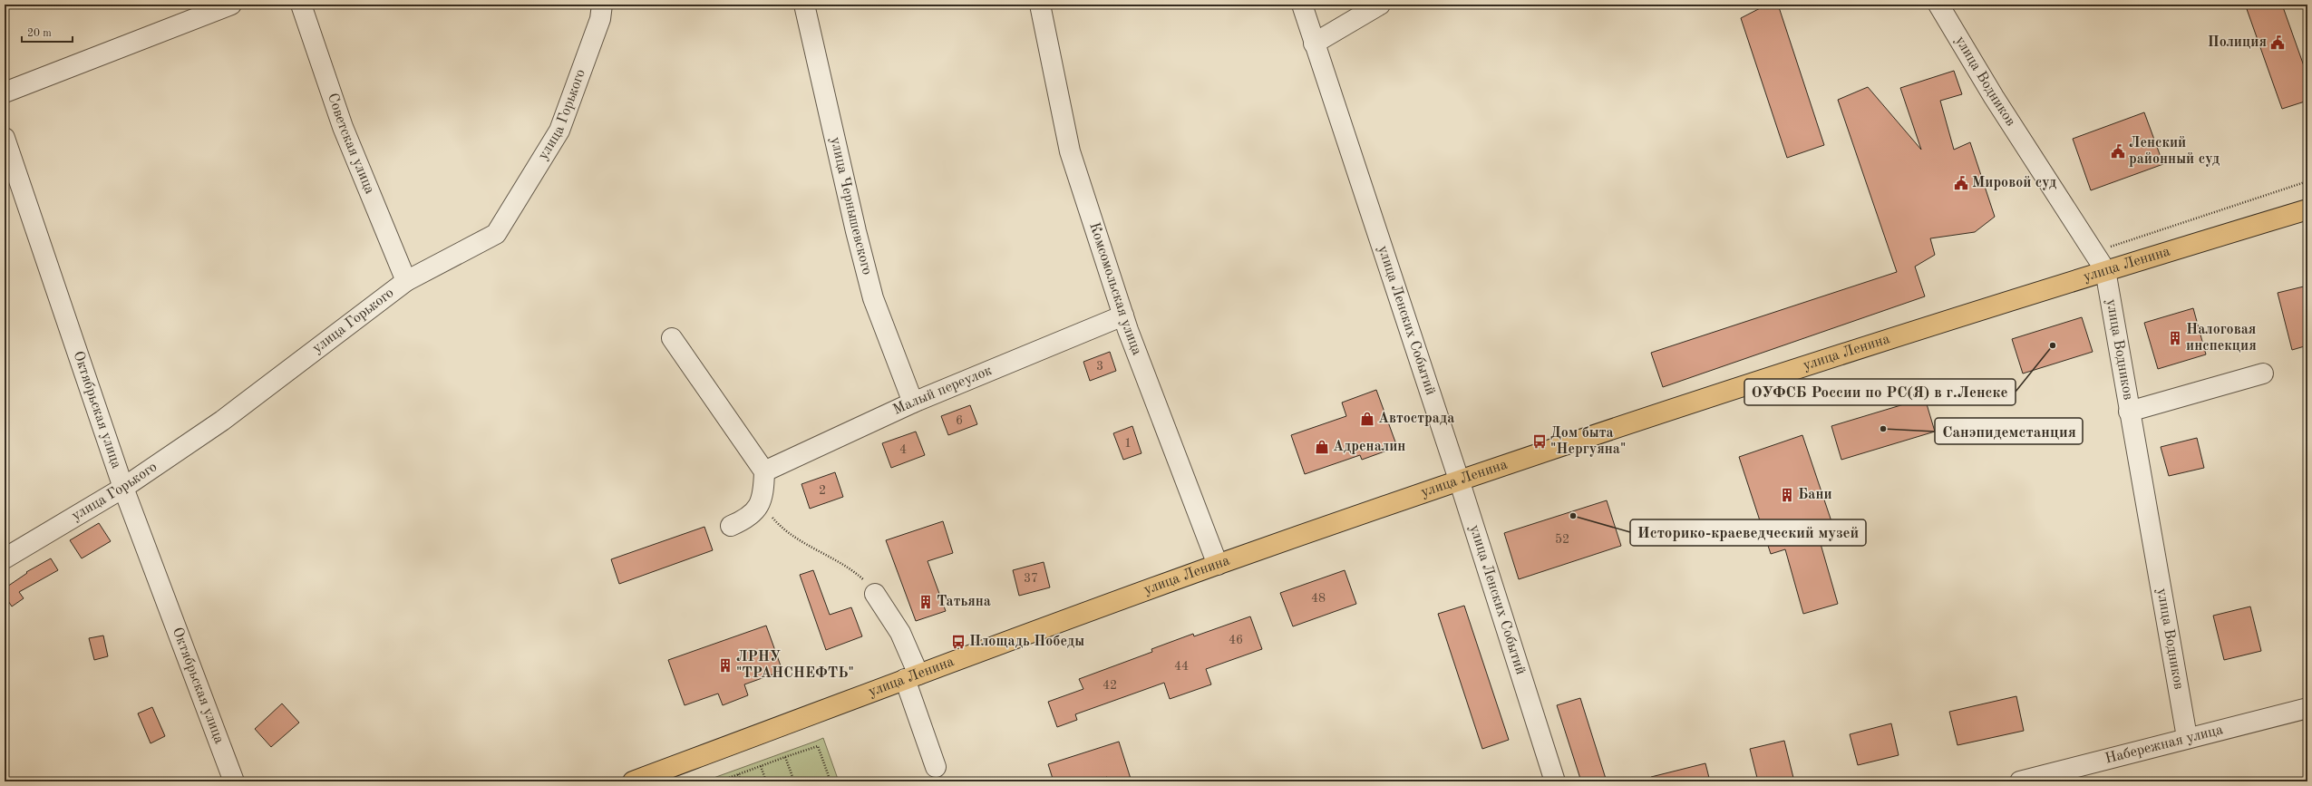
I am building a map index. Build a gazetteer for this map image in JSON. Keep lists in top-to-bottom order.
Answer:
{
  "streets": {
    "main road": ["улица Ленина"],
    "street": [
      "улица Водников",
      "улица Горького",
      "Советская улица",
      "улица Чернышевского",
      "Комсомольская улица",
      "улица Ленских Событий",
      "Малый переулок",
      "Октябрьская улица",
      "Набережная улица"
    ]
  },
  "crossings": [
    ["улица Водников", "улица Ленина"],
    ["улица Водников", "Набережная улица"],
    ["улица Горького", "Советская улица"],
    ["улица Горького", "Октябрьская улица"],
    ["улица Чернышевского", "Малый переулок"],
    ["улица Ленина", "Комсомольская улица"],
    ["улица Ленина", "улица Ленских Событий"],
    ["Комсомольская улица", "Малый переулок"]
  ],
  "places": {
    "public building": ["Полиция", "Ленский районный суд", "Мировой суд"],
    "building": [
      "Налоговая инспекция",
      "Бани",
      "Татьяна",
      "ЛРНУ \"ТРАНСНЕФТЬ\""
    ],
    "other": ["ОУФСБ России по РС(Я) в г.Ленске", "Санэпидемстанция", "Историко-краеведческий музей"],
    "shop": ["Автострада", "Адреналин"],
    "bus stop": ["Дом быта \"Нергуяна\"", "Площадь Победы"]
  },
  "house_numbers": [
    "3",
    "6",
    "1",
    "4",
    "2",
    "52",
    "37",
    "48",
    "46",
    "44",
    "42"
  ],
  "scale_bar": "20 m"
}
